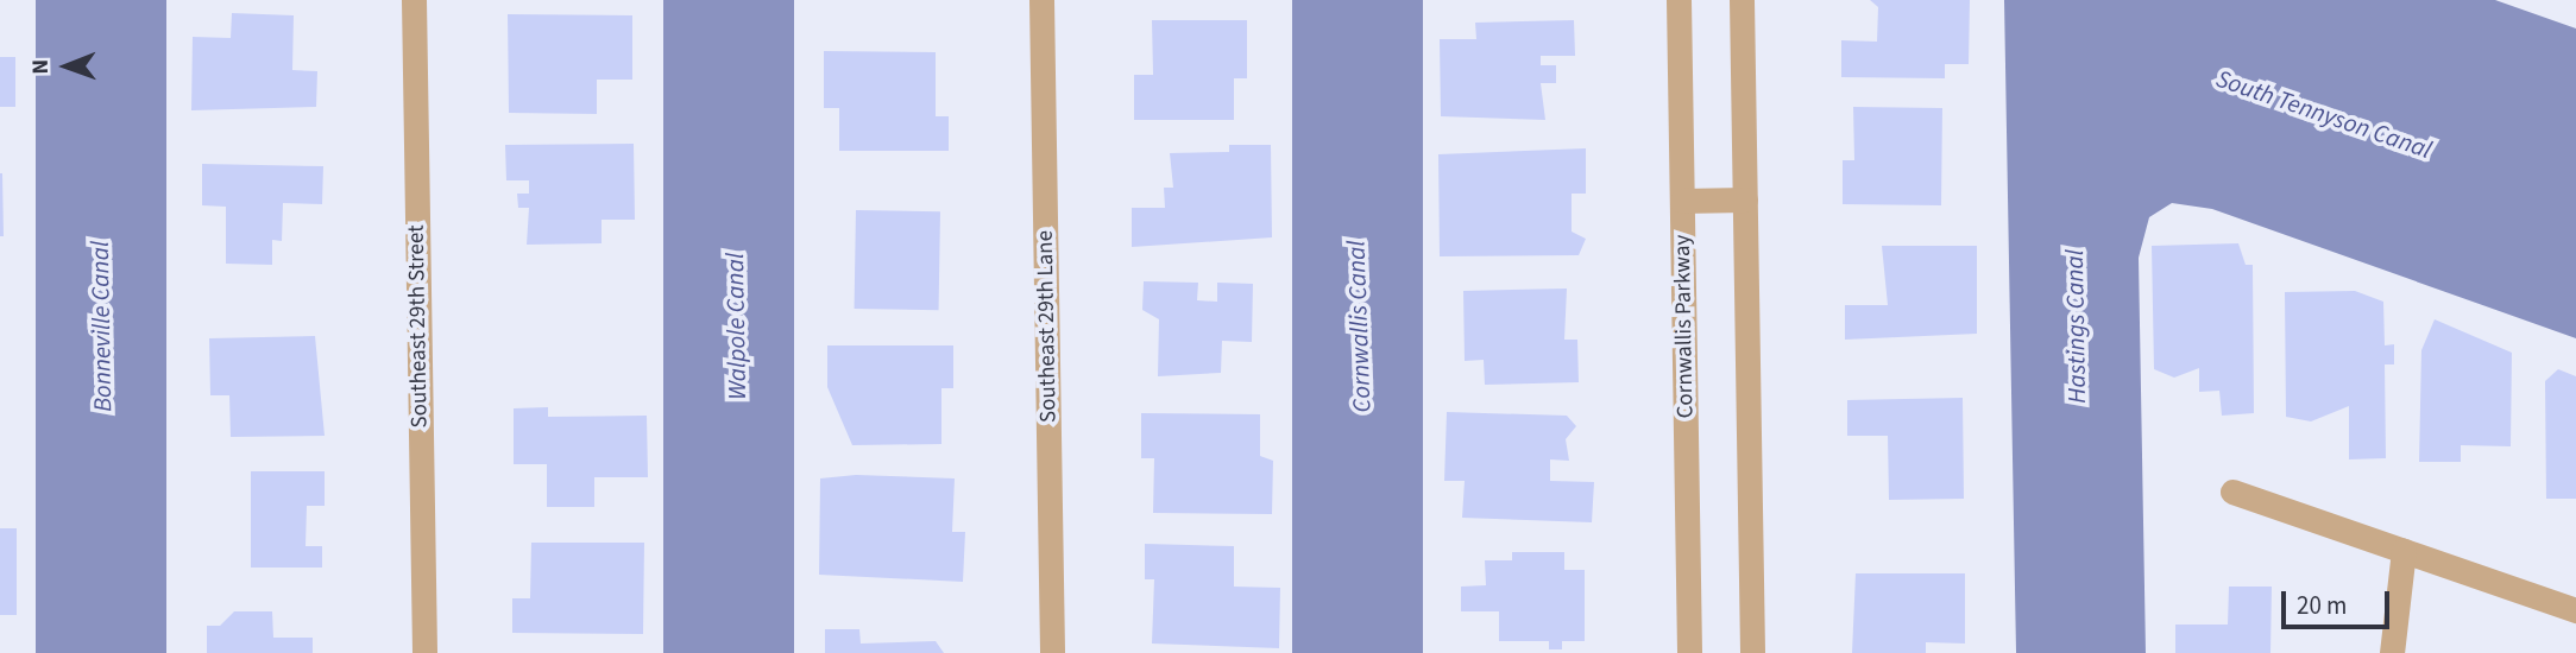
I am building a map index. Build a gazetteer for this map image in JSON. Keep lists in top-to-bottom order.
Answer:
{
  "streets": {
    "street": ["Southeast 29th Street", "Southeast 29th Lane", "Cornwallis Parkway"]
  },
  "water": [
    "South Tennyson Canal",
    "Bonneville Canal",
    "Walpole Canal",
    "Cornwallis Canal",
    "Hastings Canal"
  ],
  "scale_bar": "20 m",
  "north": "left"
}
